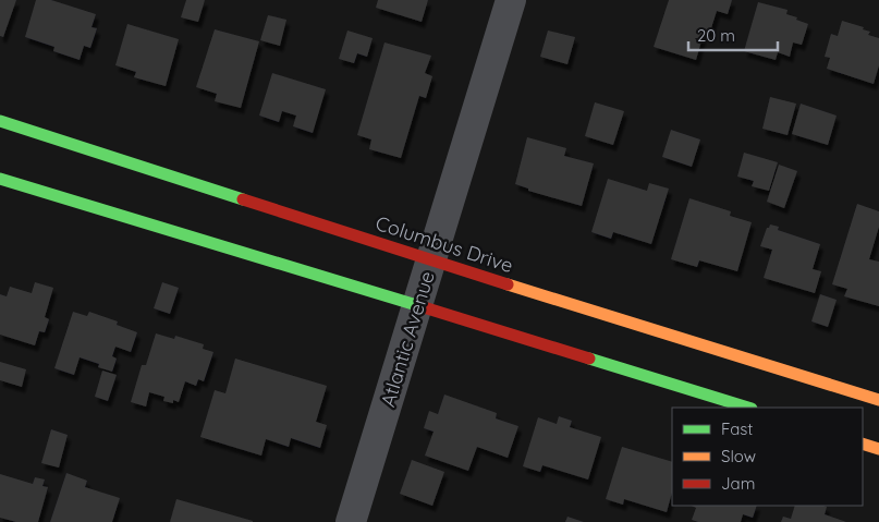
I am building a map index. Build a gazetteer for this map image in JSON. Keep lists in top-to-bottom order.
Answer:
{
  "streets": {
    "street": ["Columbus Drive", "Atlantic Avenue"]
  },
  "crossings": [
    ["Columbus Drive", "Atlantic Avenue"]
  ],
  "legend": ["Fast", "Slow", "Jam"],
  "scale_bar": "20 m"
}
